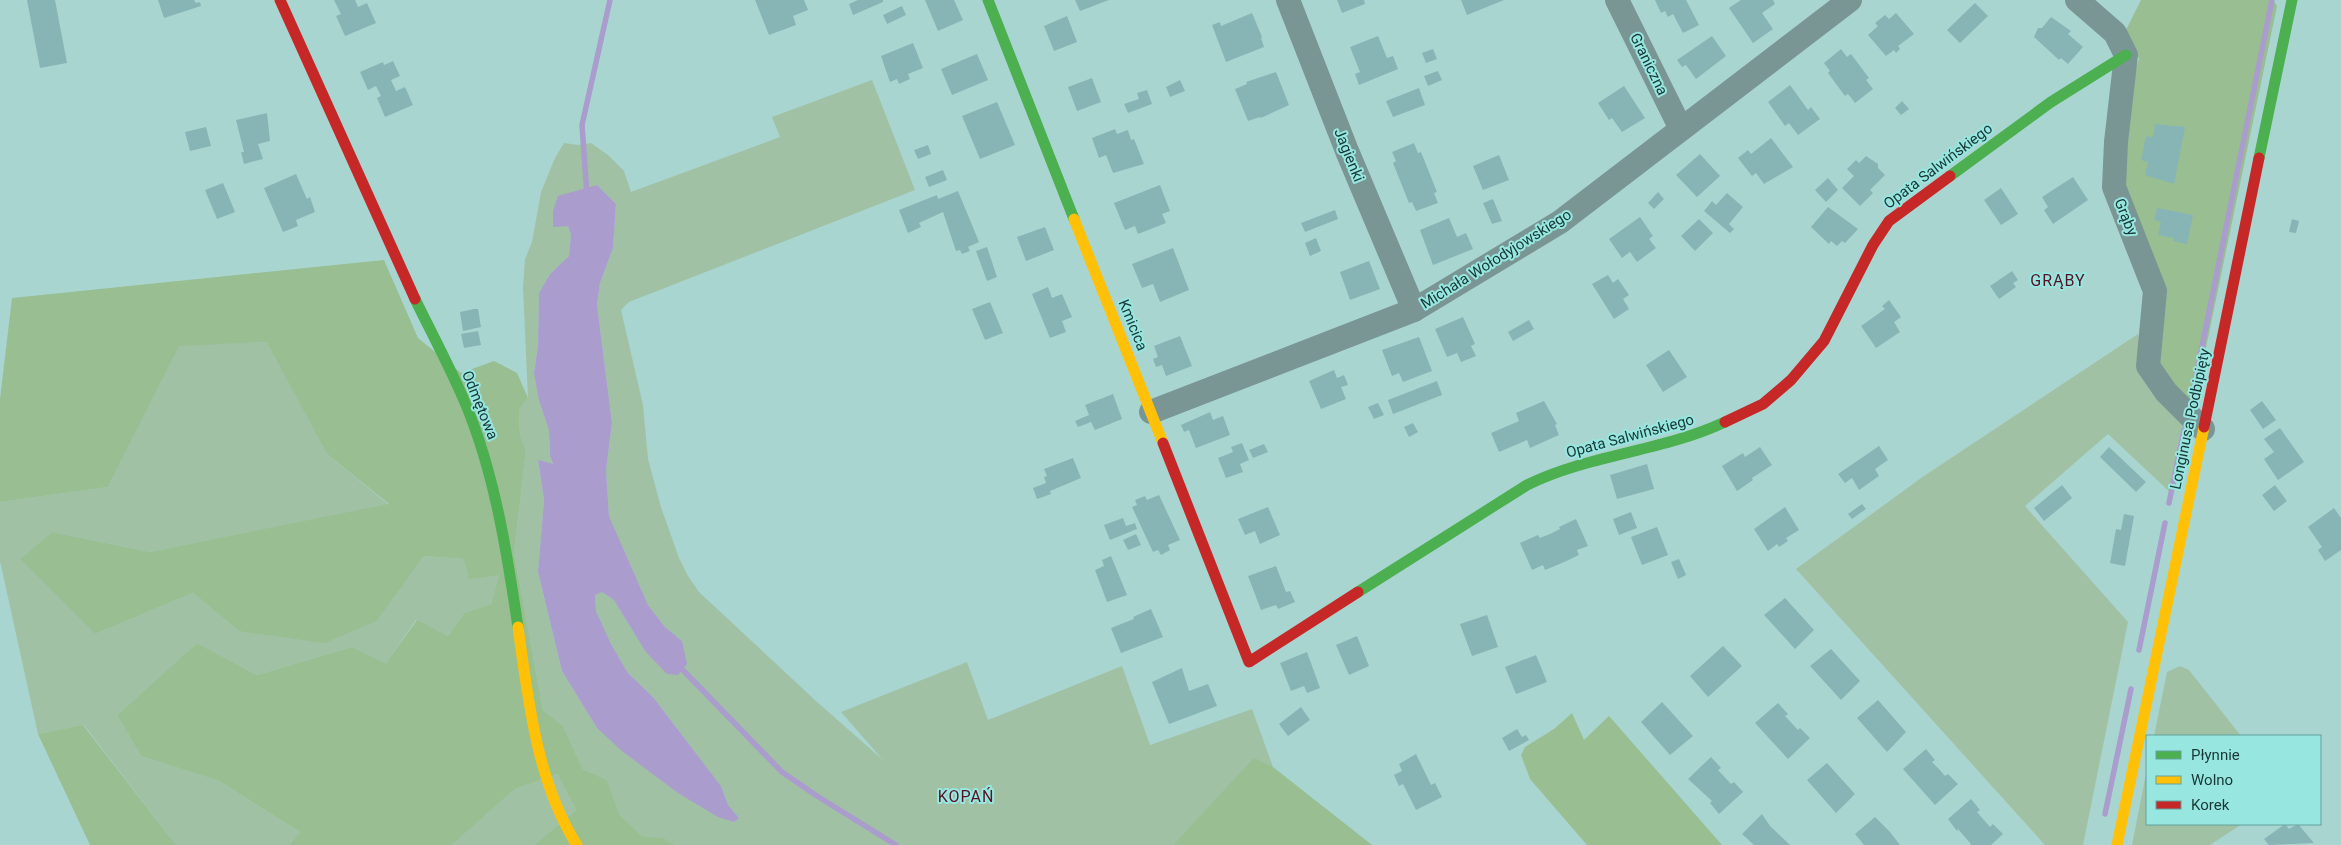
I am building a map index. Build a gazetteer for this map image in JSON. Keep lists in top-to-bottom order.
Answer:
{
  "streets": {
    "street": [
      "Graniczna",
      "Jagienki",
      "Opata Salwińskiego",
      "Grąby",
      "Michała Wołodyjowskiego",
      "Kmicica",
      "Odmętowa",
      "Longinusa Podbipięty"
    ]
  },
  "crossings": [
    ["Graniczna", "Michała Wołodyjowskiego"],
    ["Jagienki", "Michała Wołodyjowskiego"],
    ["Opata Salwińskiego", "Grąby"],
    ["Opata Salwińskiego", "Kmicica"],
    ["Grąby", "Longinusa Podbipięty"],
    ["Michała Wołodyjowskiego", "Kmicica"]
  ],
  "districts": ["GRĄBY", "KOPAŃ"],
  "legend": ["Płynnie", "Wolno", "Korek"]
}
